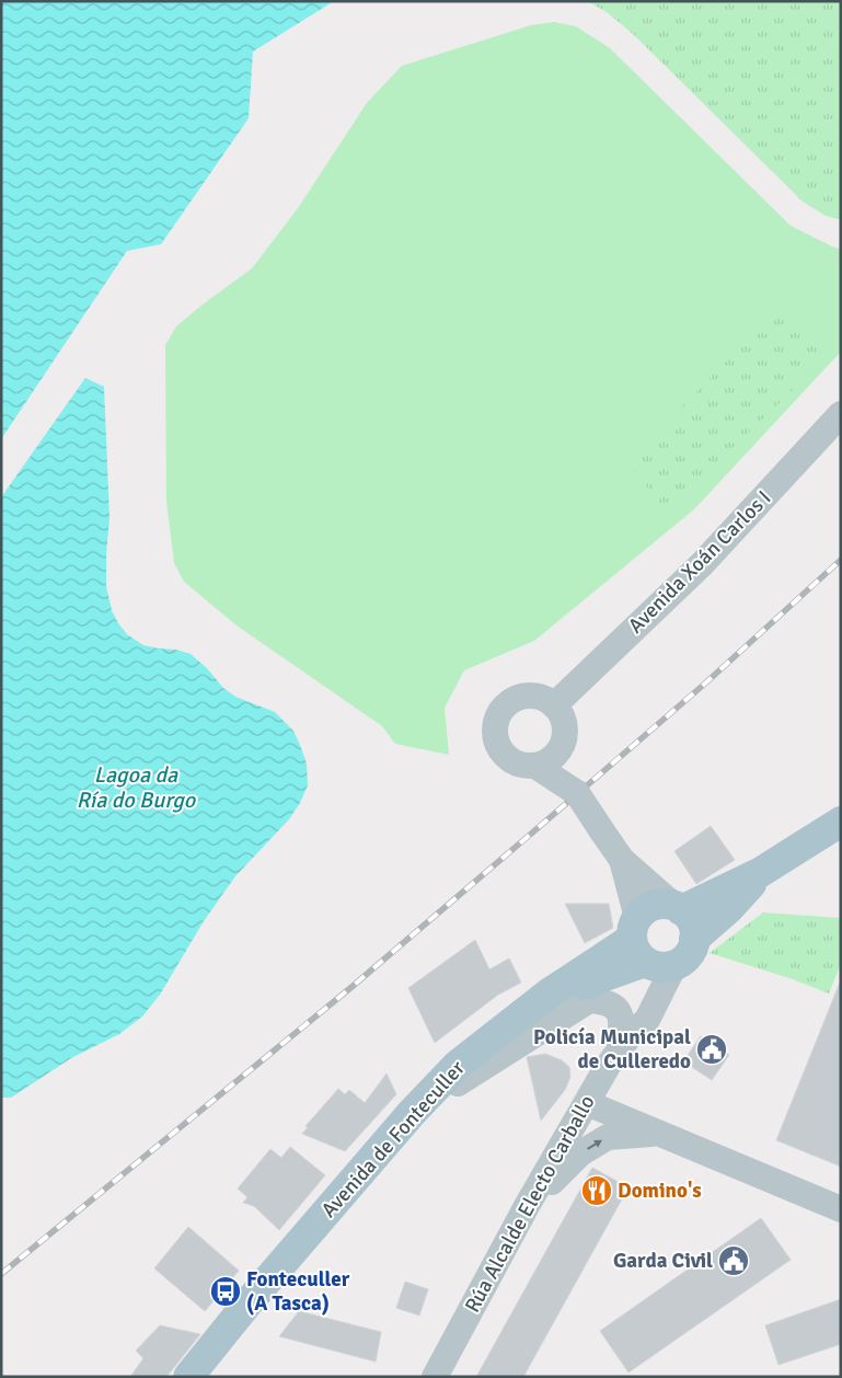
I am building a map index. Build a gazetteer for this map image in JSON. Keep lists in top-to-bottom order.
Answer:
{
  "streets": {
    "main road": ["Avenida de Fonteculler"],
    "street": ["Avenida Xoán Carlos I", "Rúa Alcalde Electo Carballo"]
  },
  "crossings": [
    ["Avenida de Fonteculler", "Rúa Alcalde Electo Carballo"]
  ],
  "water": ["Lagoa da Ría do Burgo"],
  "places": {
    "public building": ["Policía Municipal de Culleredo", "Garda Civil"],
    "restaurant": ["Domino's"],
    "bus stop": ["Fonteculler (A Tasca)"]
  }
}
